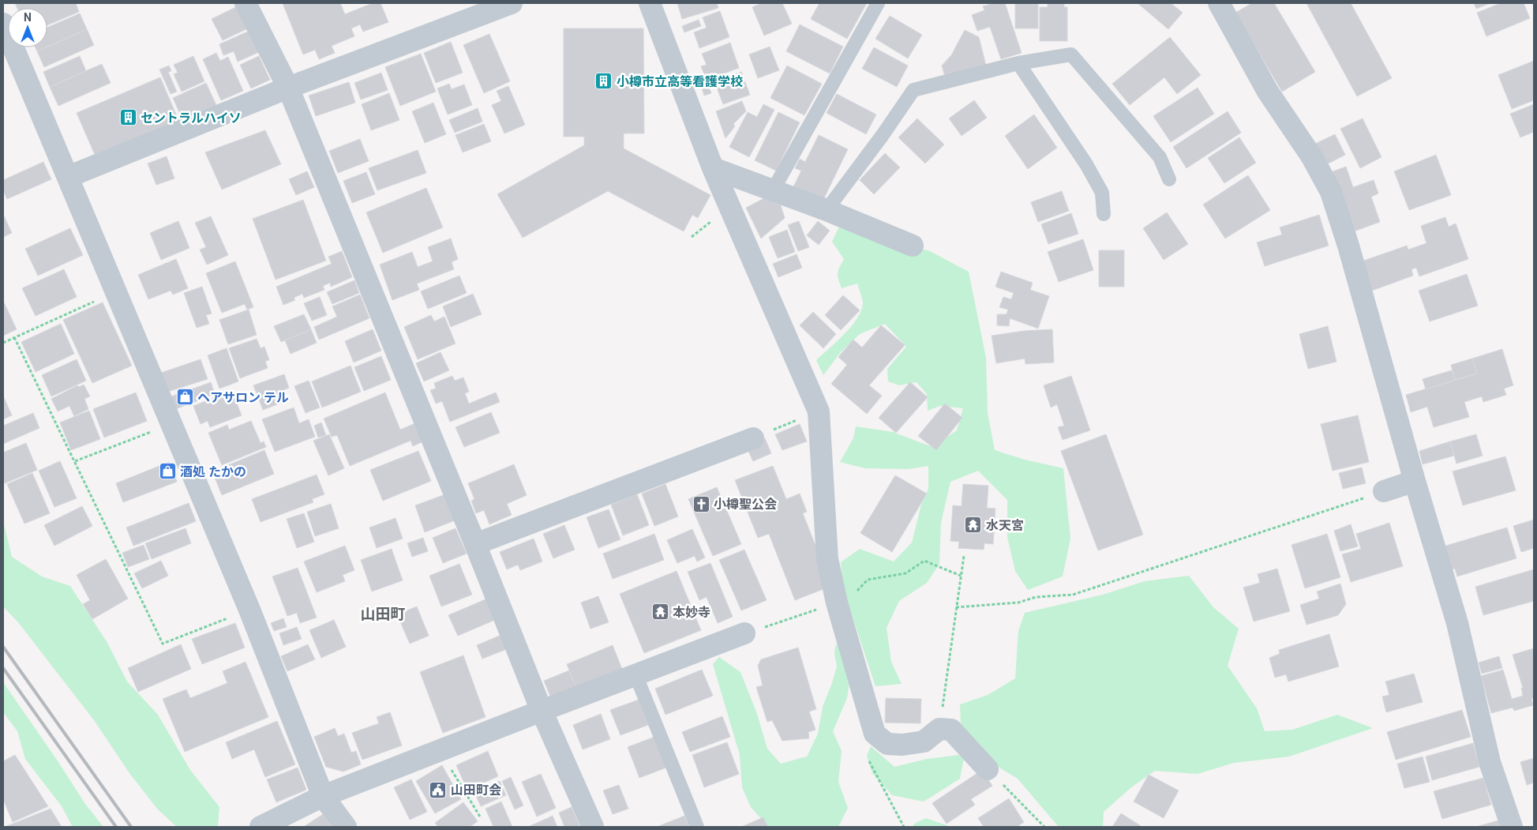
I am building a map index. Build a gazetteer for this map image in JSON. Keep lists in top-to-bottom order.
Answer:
{
  "districts": ["山田町"],
  "places": {
    "building": ["小樽市立高等看護学校", "セントラルハイソ"],
    "shop": ["ヘアサロン テル", "酒処 たかの"],
    "church": ["小樽聖公会"],
    "temple": ["水天宮", "本妙寺"],
    "public building": ["山田町会"]
  },
  "north": "top"
}
